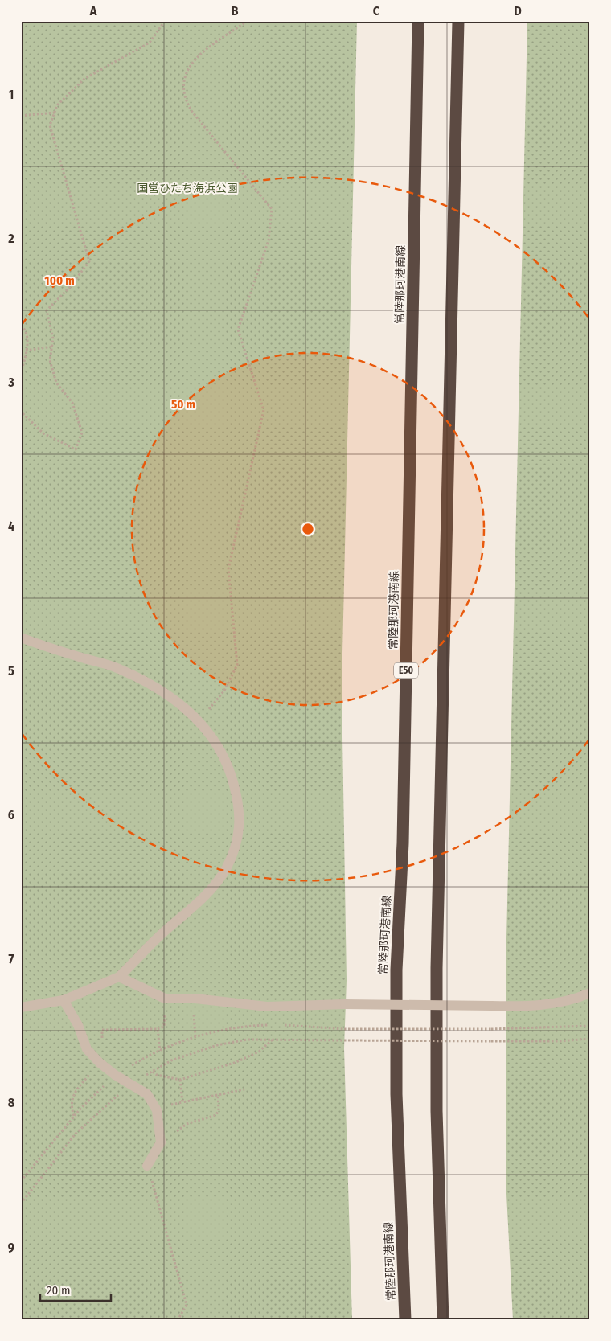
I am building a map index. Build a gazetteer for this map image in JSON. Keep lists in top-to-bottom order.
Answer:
{
  "streets": {
    "highway": ["常陸那珂港南線", "E50"]
  },
  "parks": ["国営ひたち海浜公園"],
  "scale_bar": "20 m",
  "grid": {
    "columns": [
      "A",
      "B",
      "C",
      "D"
    ],
    "rows": [
      "1",
      "2",
      "3",
      "4",
      "5",
      "6",
      "7",
      "8",
      "9"
    ]
  },
  "rings": ["100 m", "50 m"]
}
